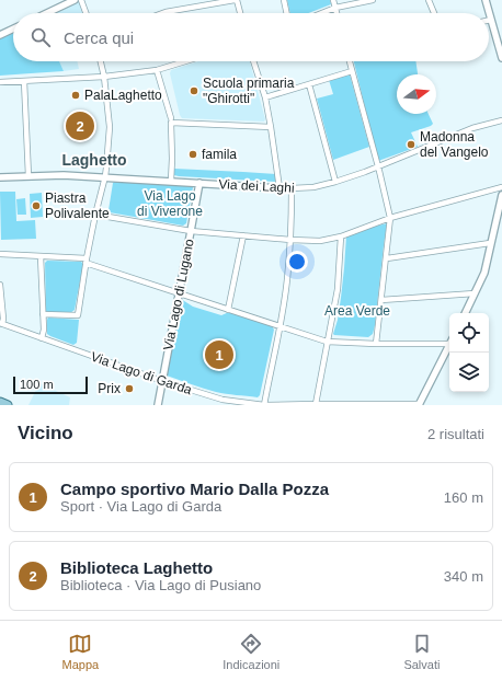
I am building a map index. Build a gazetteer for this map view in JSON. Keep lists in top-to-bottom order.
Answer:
{
  "streets": {
    "street": ["Via dei Laghi", "Via Lago di Lugano", "Via Lago di Garda"]
  },
  "crossings": [
    ["Via dei Laghi", "Via Lago di Lugano"],
    ["Via Lago di Lugano", "Via Lago di Garda"]
  ],
  "districts": ["Laghetto"],
  "parks": ["Via Lago di Viverone", "Area Verde"],
  "places": [
    "Scuola primaria \"Ghirotti\"",
    "PalaLaghetto",
    "Madonna del Vangelo",
    "famila",
    "Piastra Polivalente",
    "Prix"
  ],
  "scale_bar": "100 m",
  "north": "right",
  "page": {
    "search": "Cerca qui",
    "pins": ["2", "1"],
    "scale": "100 m",
    "heading": ["Vicino", "2 risultati"],
    "list": [
      {
        "mark": "1",
        "name": "Campo sportivo Mario Dalla Pozza",
        "note": "Sport · Via Lago di Garda",
        "value": "160 m"
      },
      {
        "mark": "2",
        "name": "Biblioteca Laghetto",
        "note": "Biblioteca · Via Lago di Pusiano",
        "value": "340 m"
      }
    ],
    "nav": ["Mappa", "Indicazioni", "Salvati"]
  }
}
